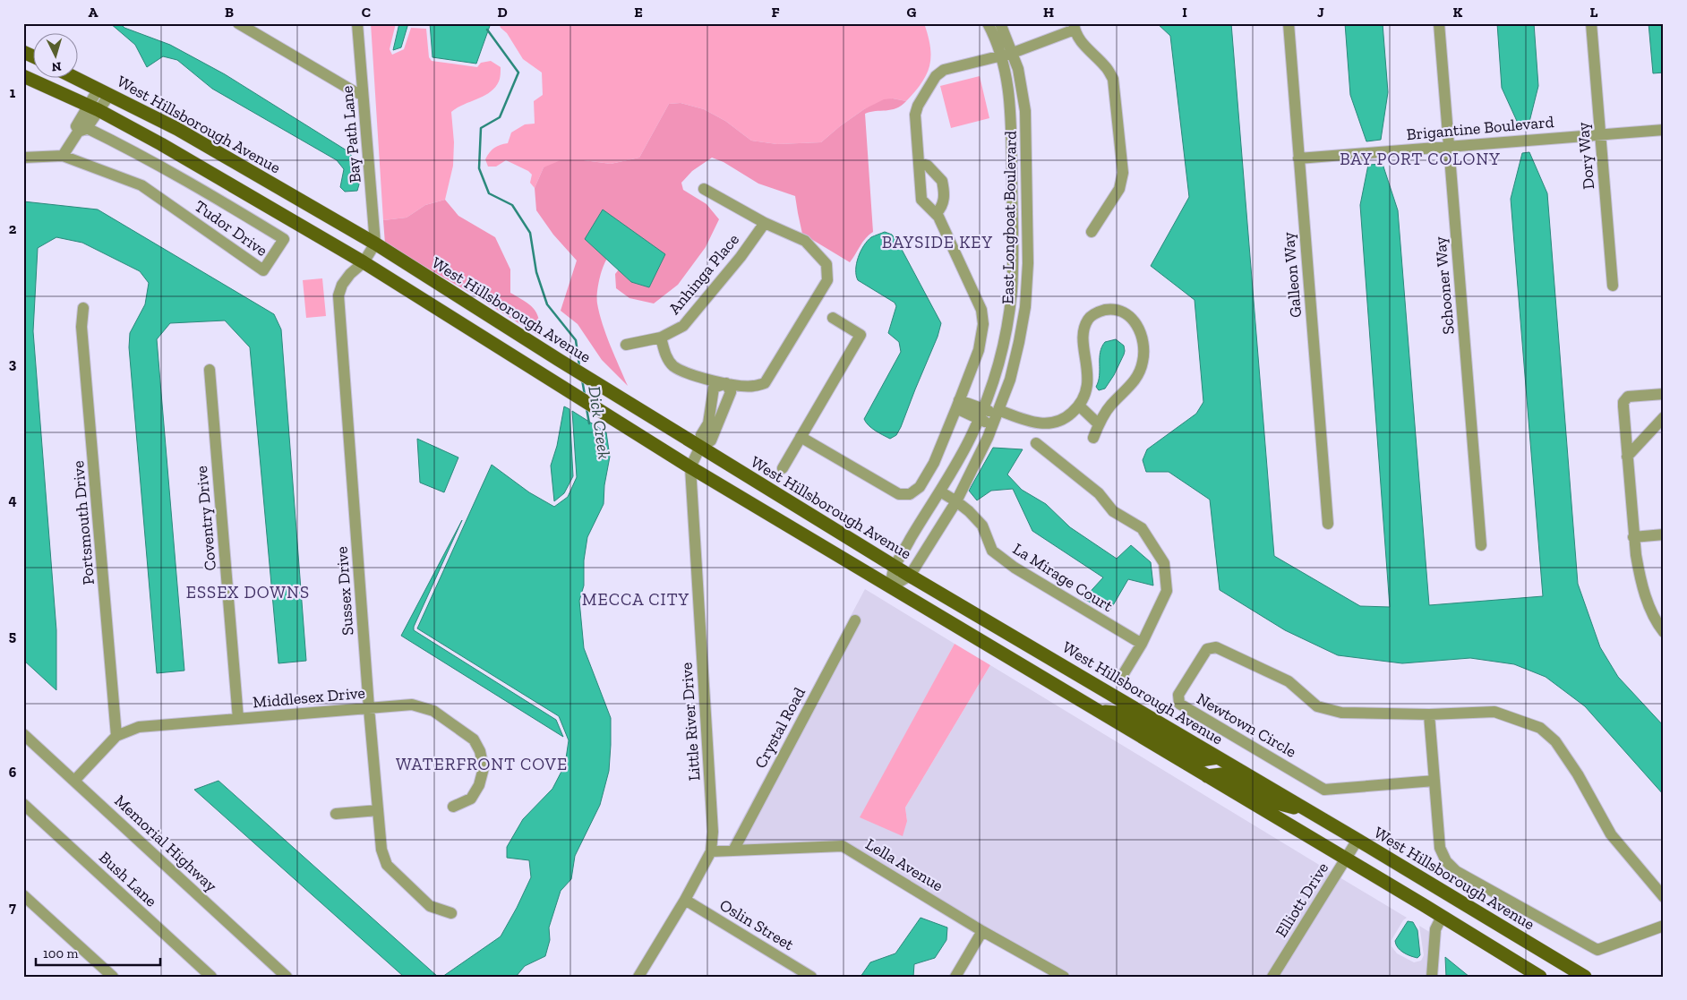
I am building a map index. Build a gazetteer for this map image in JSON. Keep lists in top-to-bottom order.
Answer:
{
  "streets": {
    "main road": ["West Hillsborough Avenue"],
    "street": [
      "Brigantine Boulevard",
      "Bay Path Lane",
      "Dory Way",
      "East Longboat Boulevard",
      "Tudor Drive",
      "Anhinga Place",
      "Galleon Way",
      "Schooner Way",
      "Coventry Drive",
      "Portsmouth Drive",
      "La Mirage Court",
      "Sussex Drive",
      "Middlesex Drive",
      "Little River Drive",
      "Newtown Circle",
      "Crystal Road",
      "Memorial Highway",
      "Lella Avenue",
      "Bush Lane",
      "Elliott Drive",
      "Oslin Street"
    ]
  },
  "crossings": [
    ["West Hillsborough Avenue", "Bay Path Lane"],
    ["West Hillsborough Avenue", "East Longboat Boulevard"],
    ["West Hillsborough Avenue", "Sussex Drive"],
    ["West Hillsborough Avenue", "Little River Drive"],
    ["West Hillsborough Avenue", "Elliott Drive"],
    ["Brigantine Boulevard", "Dory Way"],
    ["Brigantine Boulevard", "Galleon Way"],
    ["Brigantine Boulevard", "Schooner Way"],
    ["Bay Path Lane", "Sussex Drive"],
    ["East Longboat Boulevard", "La Mirage Court"],
    ["Coventry Drive", "Middlesex Drive"],
    ["Portsmouth Drive", "Middlesex Drive"],
    ["Sussex Drive", "Middlesex Drive"],
    ["Middlesex Drive", "Memorial Highway"],
    ["Little River Drive", "Lella Avenue"],
    ["Little River Drive", "Oslin Street"],
    ["Crystal Road", "Lella Avenue"]
  ],
  "districts": [
    "BAY PORT COLONY",
    "BAYSIDE KEY",
    "ESSEX DOWNS",
    "MECCA CITY",
    "WATERFRONT COVE"
  ],
  "water": ["Dick Creek"],
  "scale_bar": "100 m",
  "north": "bottom",
  "grid": {
    "columns": [
      "A",
      "B",
      "C",
      "D",
      "E",
      "F",
      "G",
      "H",
      "I",
      "J",
      "K",
      "L"
    ],
    "rows": [
      "1",
      "2",
      "3",
      "4",
      "5",
      "6",
      "7"
    ]
  }
}
